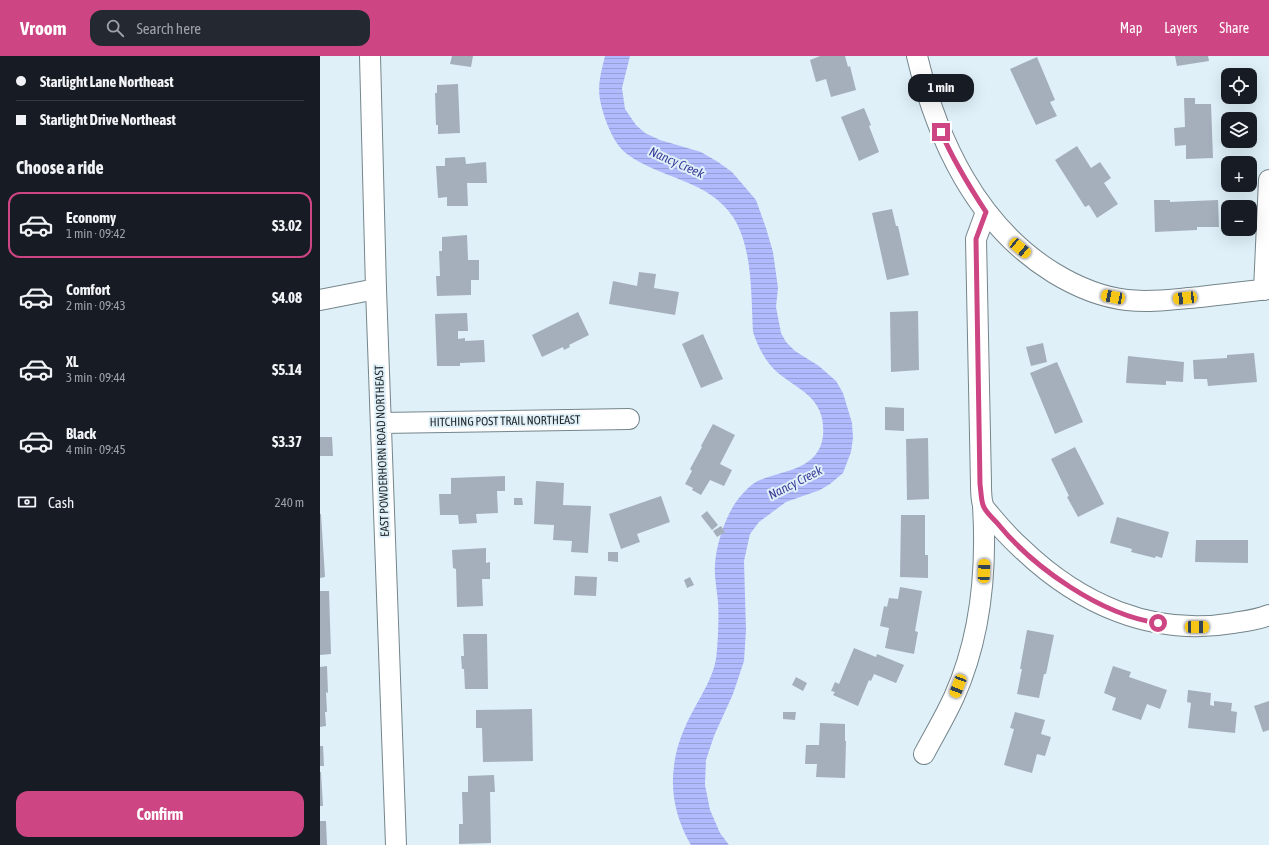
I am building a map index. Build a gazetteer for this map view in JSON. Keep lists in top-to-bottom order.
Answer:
{
  "streets": {
    "street": ["HITCHING POST TRAIL NORTHEAST", "EAST POWDERHORN ROAD NORTHEAST"]
  },
  "crossings": [
    ["HITCHING POST TRAIL NORTHEAST", "EAST POWDERHORN ROAD NORTHEAST"]
  ],
  "water": ["Nancy Creek"],
  "page": {
    "header": "Vroom",
    "search": "Search here",
    "nav": ["Map", "Layers", "Share"],
    "banner": ["Starlight Lane Northeast", "Starlight Drive Northeast"],
    "map_buttons": ["+", "−"],
    "bubble": "1 min",
    "heading": "Choose a ride",
    "list": [
      {
        "name": "Economy",
        "note": "1 min · 09:42",
        "value": "$3.02"
      },
      {
        "name": "Comfort",
        "note": "2 min · 09:43",
        "value": "$4.08"
      },
      {
        "name": "XL",
        "note": "3 min · 09:44",
        "value": "$5.14"
      },
      {
        "name": "Black",
        "note": "4 min · 09:45",
        "value": "$3.37"
      }
    ],
    "pay": ["Cash", "240 m"],
    "buttons": "Confirm"
  }
}
